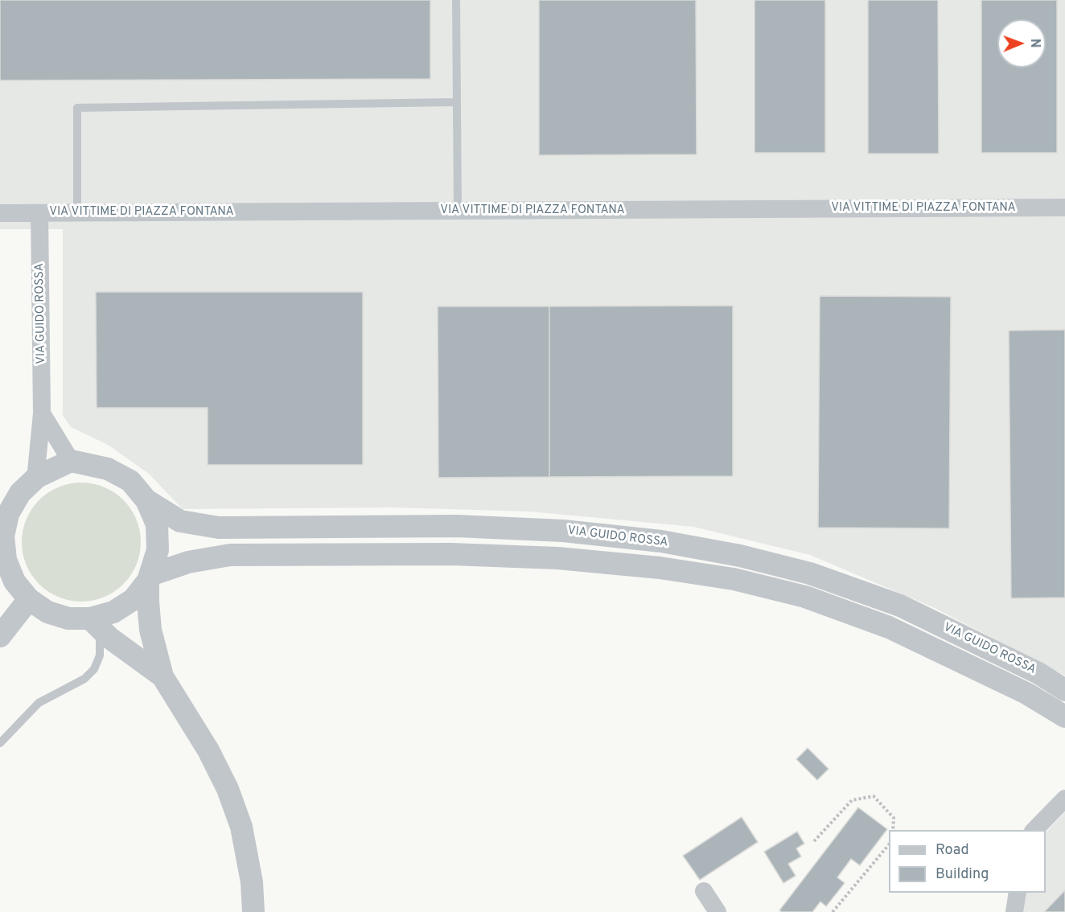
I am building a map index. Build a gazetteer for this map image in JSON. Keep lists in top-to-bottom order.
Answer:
{
  "streets": {
    "street": ["VIA VITTIME DI PIAZZA FONTANA", "VIA GUIDO ROSSA"]
  },
  "crossings": [
    ["VIA VITTIME DI PIAZZA FONTANA", "VIA GUIDO ROSSA"]
  ],
  "legend": ["Road", "Building"],
  "north": "right"
}
